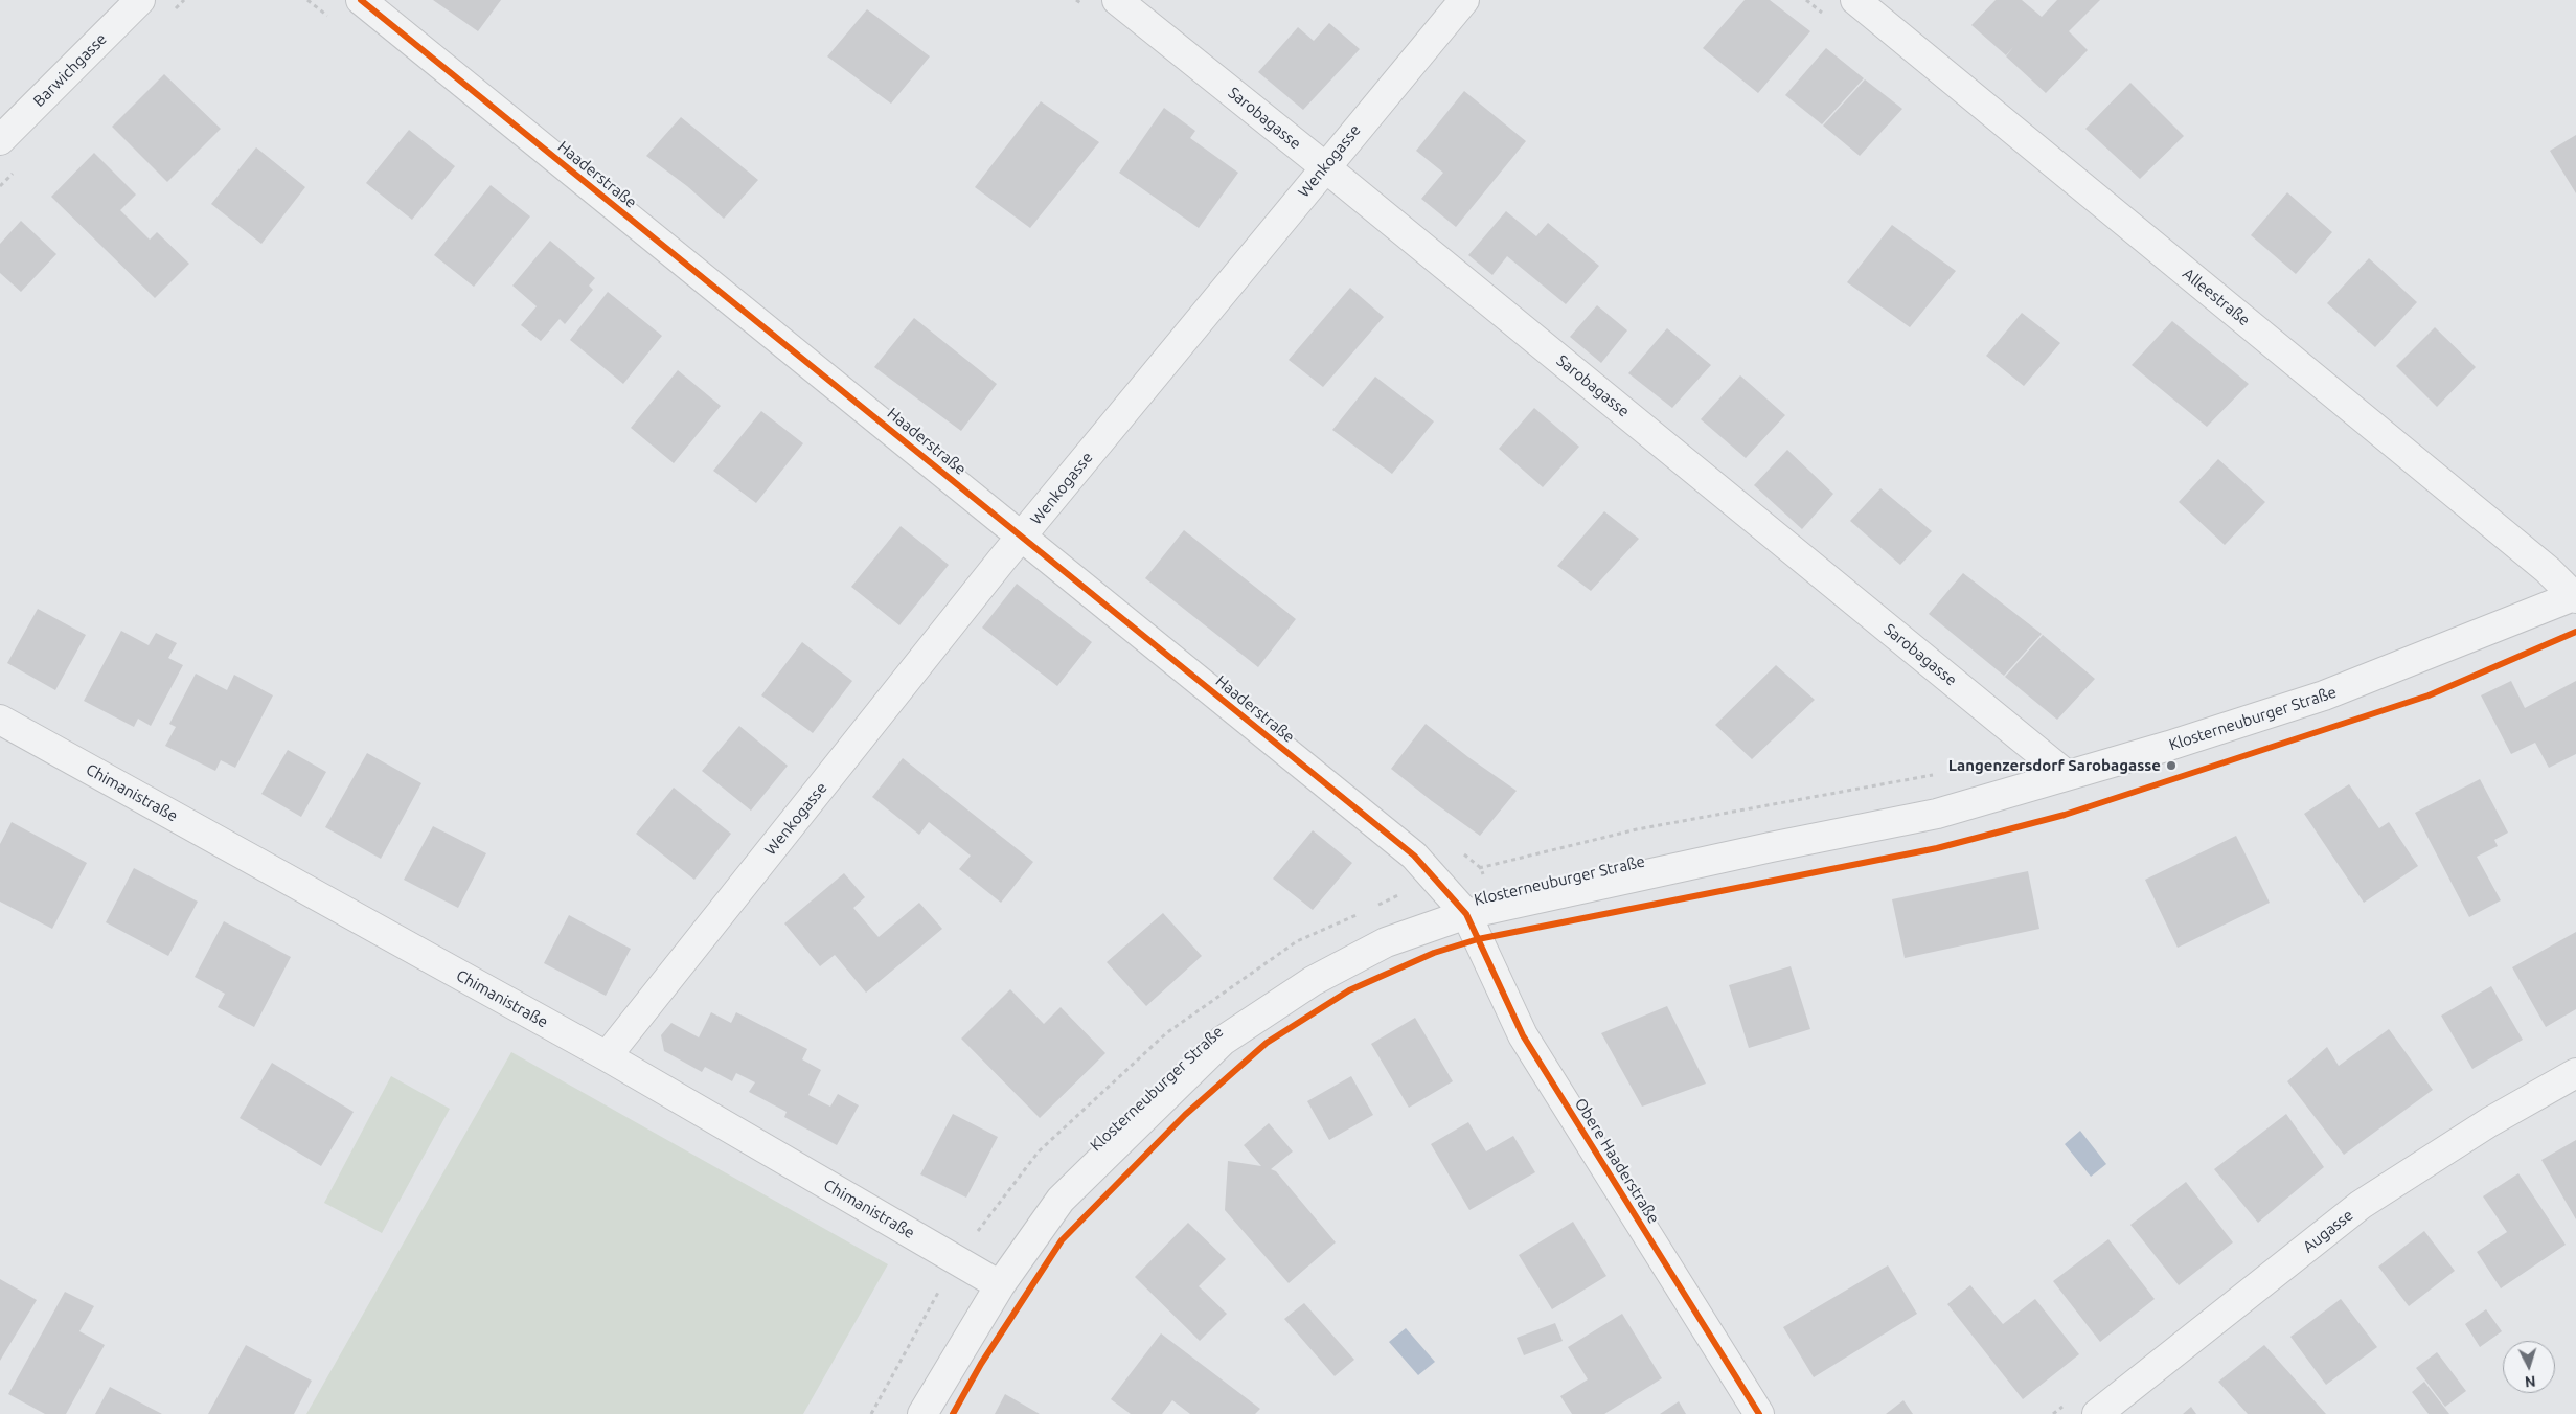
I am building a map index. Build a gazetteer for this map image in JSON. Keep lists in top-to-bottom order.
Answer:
{
  "streets": {
    "street": [
      "Barwichgasse",
      "Sarobagasse",
      "Wenkogasse",
      "Haaderstraße",
      "Alleestraße",
      "Klosterneuburger Straße",
      "Chimanistraße",
      "Obere Haaderstraße",
      "Augasse"
    ]
  },
  "crossings": [
    ["Sarobagasse", "Wenkogasse"],
    ["Sarobagasse", "Klosterneuburger Straße"],
    ["Wenkogasse", "Haaderstraße"],
    ["Wenkogasse", "Chimanistraße"],
    ["Haaderstraße", "Klosterneuburger Straße"],
    ["Haaderstraße", "Obere Haaderstraße"],
    ["Alleestraße", "Klosterneuburger Straße"],
    ["Klosterneuburger Straße", "Chimanistraße"],
    ["Klosterneuburger Straße", "Obere Haaderstraße"]
  ],
  "places": ["Langenzersdorf Sarobagasse"],
  "north": "bottom"
}
